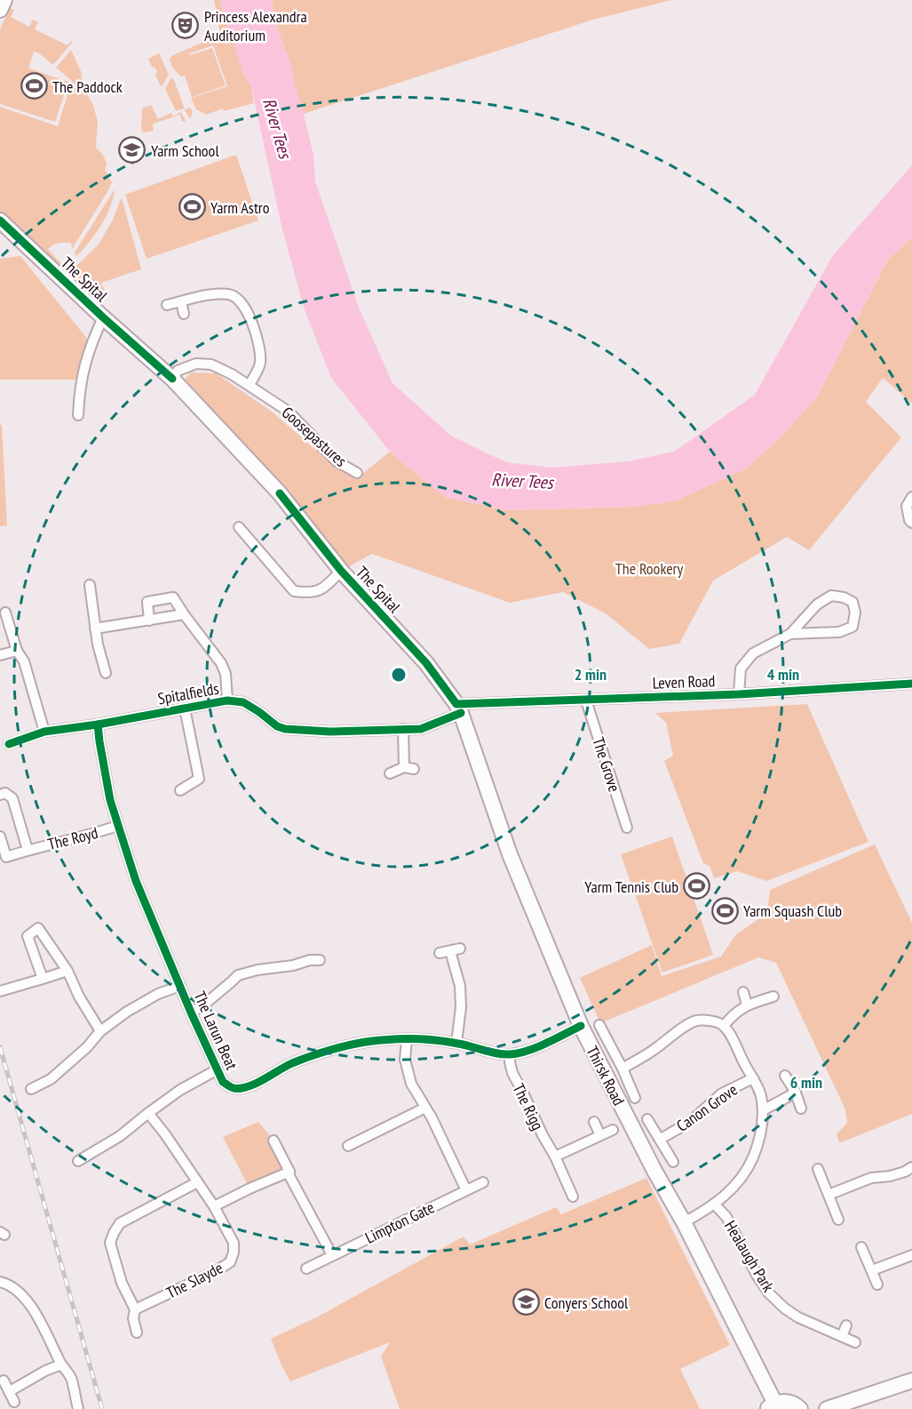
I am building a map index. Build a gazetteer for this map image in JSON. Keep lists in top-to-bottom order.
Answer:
{
  "streets": {
    "main road": ["The Spital", "Thirsk Road"],
    "street": [
      "Goosepastures",
      "Leven Road",
      "Spitalfields",
      "The Grove",
      "The Royd",
      "The Larun Beat",
      "The Rigg",
      "Canon Grove",
      "Limpton Gate",
      "Healaugh Park",
      "The Slayde"
    ]
  },
  "crossings": [
    ["The Spital", "Goosepastures"],
    ["The Spital", "Leven Road"],
    ["The Spital", "Spitalfields"],
    ["The Spital", "Thirsk Road"],
    ["Leven Road", "Spitalfields"],
    ["Leven Road", "The Grove"],
    ["Leven Road", "Thirsk Road"],
    ["Spitalfields", "The Larun Beat"],
    ["Spitalfields", "Thirsk Road"],
    ["The Royd", "The Larun Beat"],
    ["The Larun Beat", "Thirsk Road"],
    ["The Larun Beat", "The Rigg"],
    ["Thirsk Road", "Canon Grove"],
    ["Canon Grove", "Healaugh Park"]
  ],
  "water": ["River Tees"],
  "parks": ["The Rookery"],
  "places": {
    "theatre": ["Princess Alexandra Auditorium"],
    "sports": [
      "The Paddock",
      "Yarm Astro",
      "Yarm Tennis Club",
      "Yarm Squash Club"
    ],
    "school or university": ["Yarm School", "Conyers School"]
  },
  "rings": ["2 min", "4 min", "6 min"]
}
